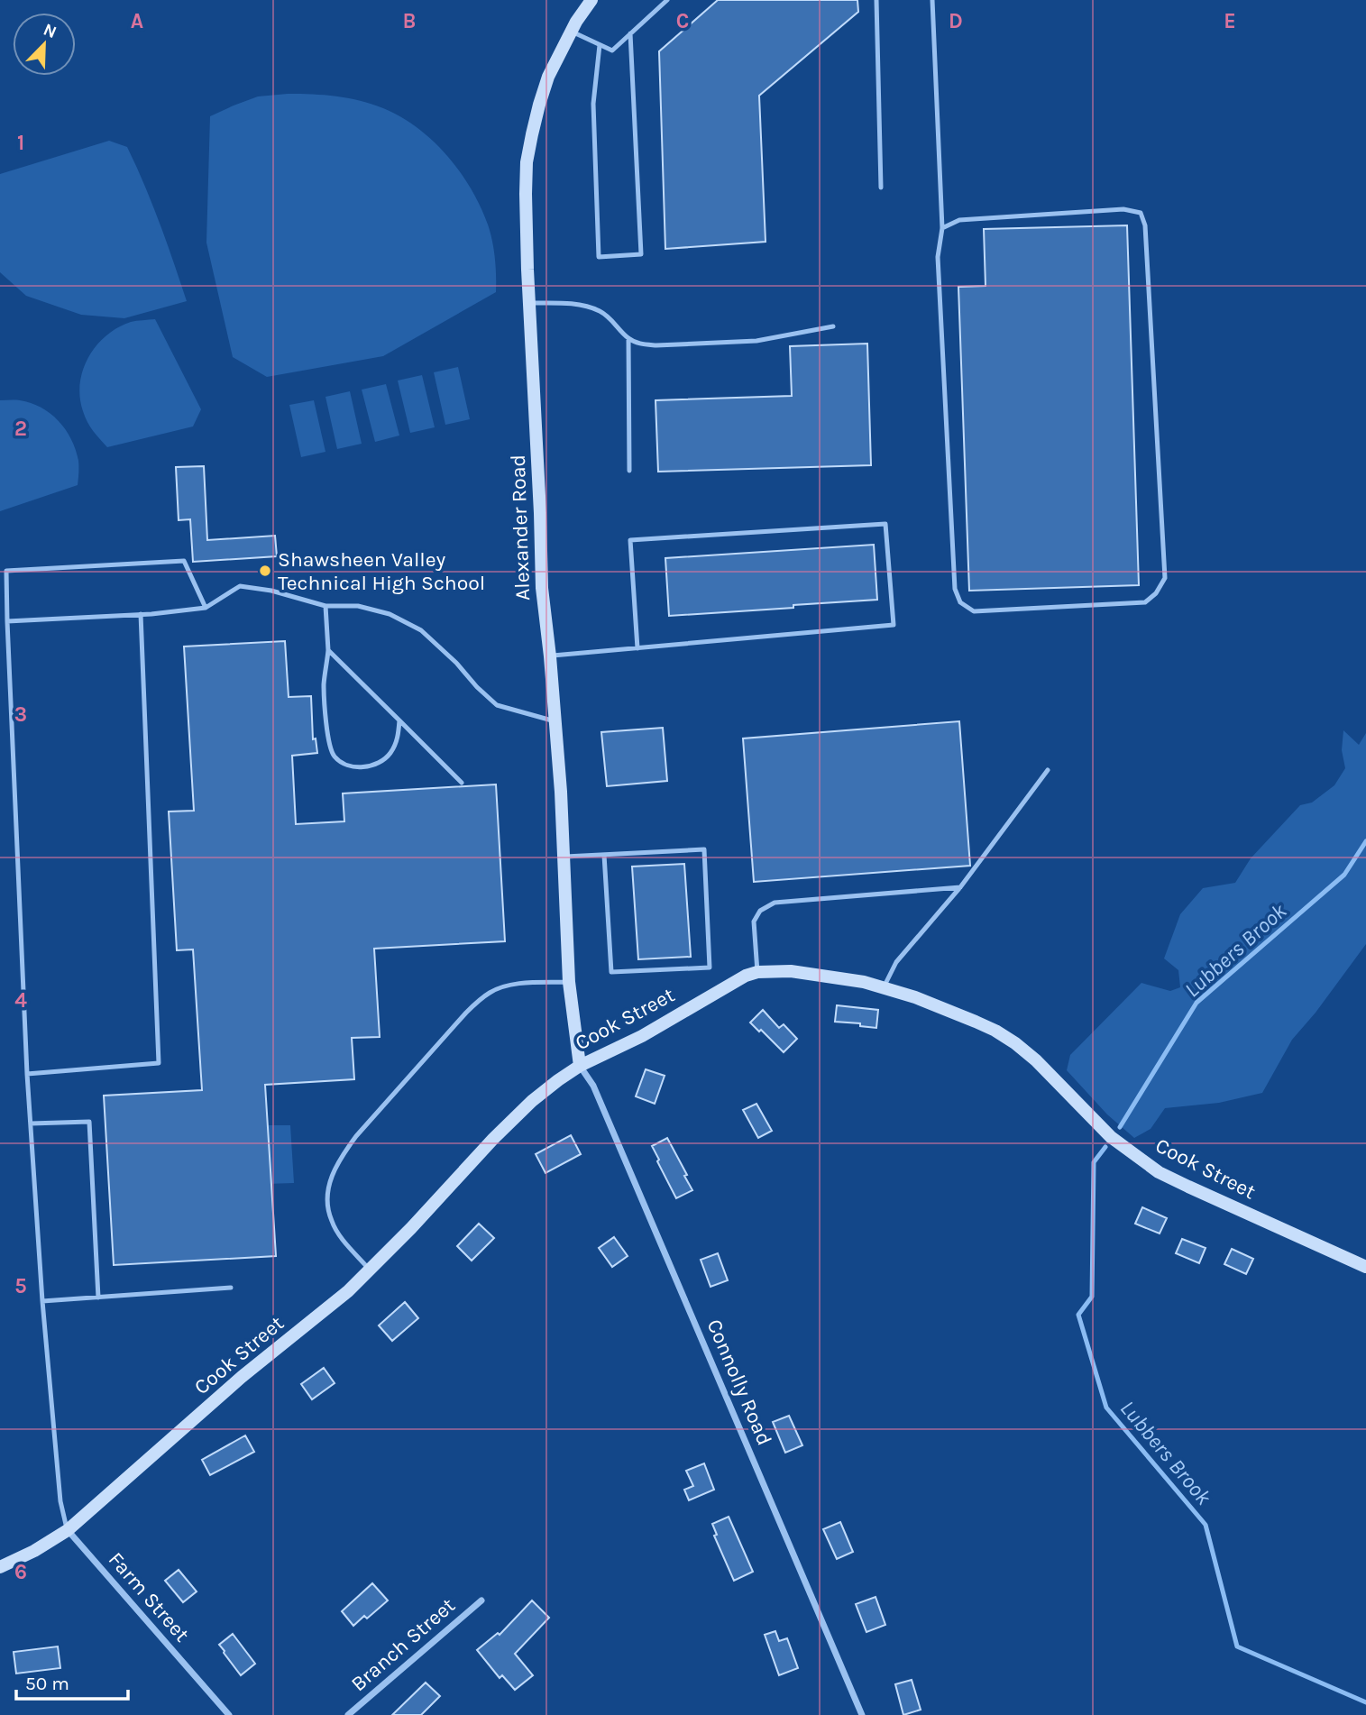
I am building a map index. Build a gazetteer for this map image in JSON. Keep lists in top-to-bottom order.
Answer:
{
  "streets": {
    "street": [
      "Alexander Road",
      "Cook Street",
      "Connolly Road",
      "Farm Street",
      "Branch Street"
    ]
  },
  "crossings": [
    ["Alexander Road", "Cook Street"],
    ["Alexander Road", "Connolly Road"],
    ["Cook Street", "Connolly Road"],
    ["Cook Street", "Farm Street"]
  ],
  "water": ["Lubbers Brook"],
  "places": ["Shawsheen Valley Technical High School"],
  "scale_bar": "50 m",
  "north": "top right",
  "grid": {
    "columns": [
      "A",
      "B",
      "C",
      "D",
      "E"
    ],
    "rows": [
      "1",
      "2",
      "3",
      "4",
      "5",
      "6"
    ]
  }
}
